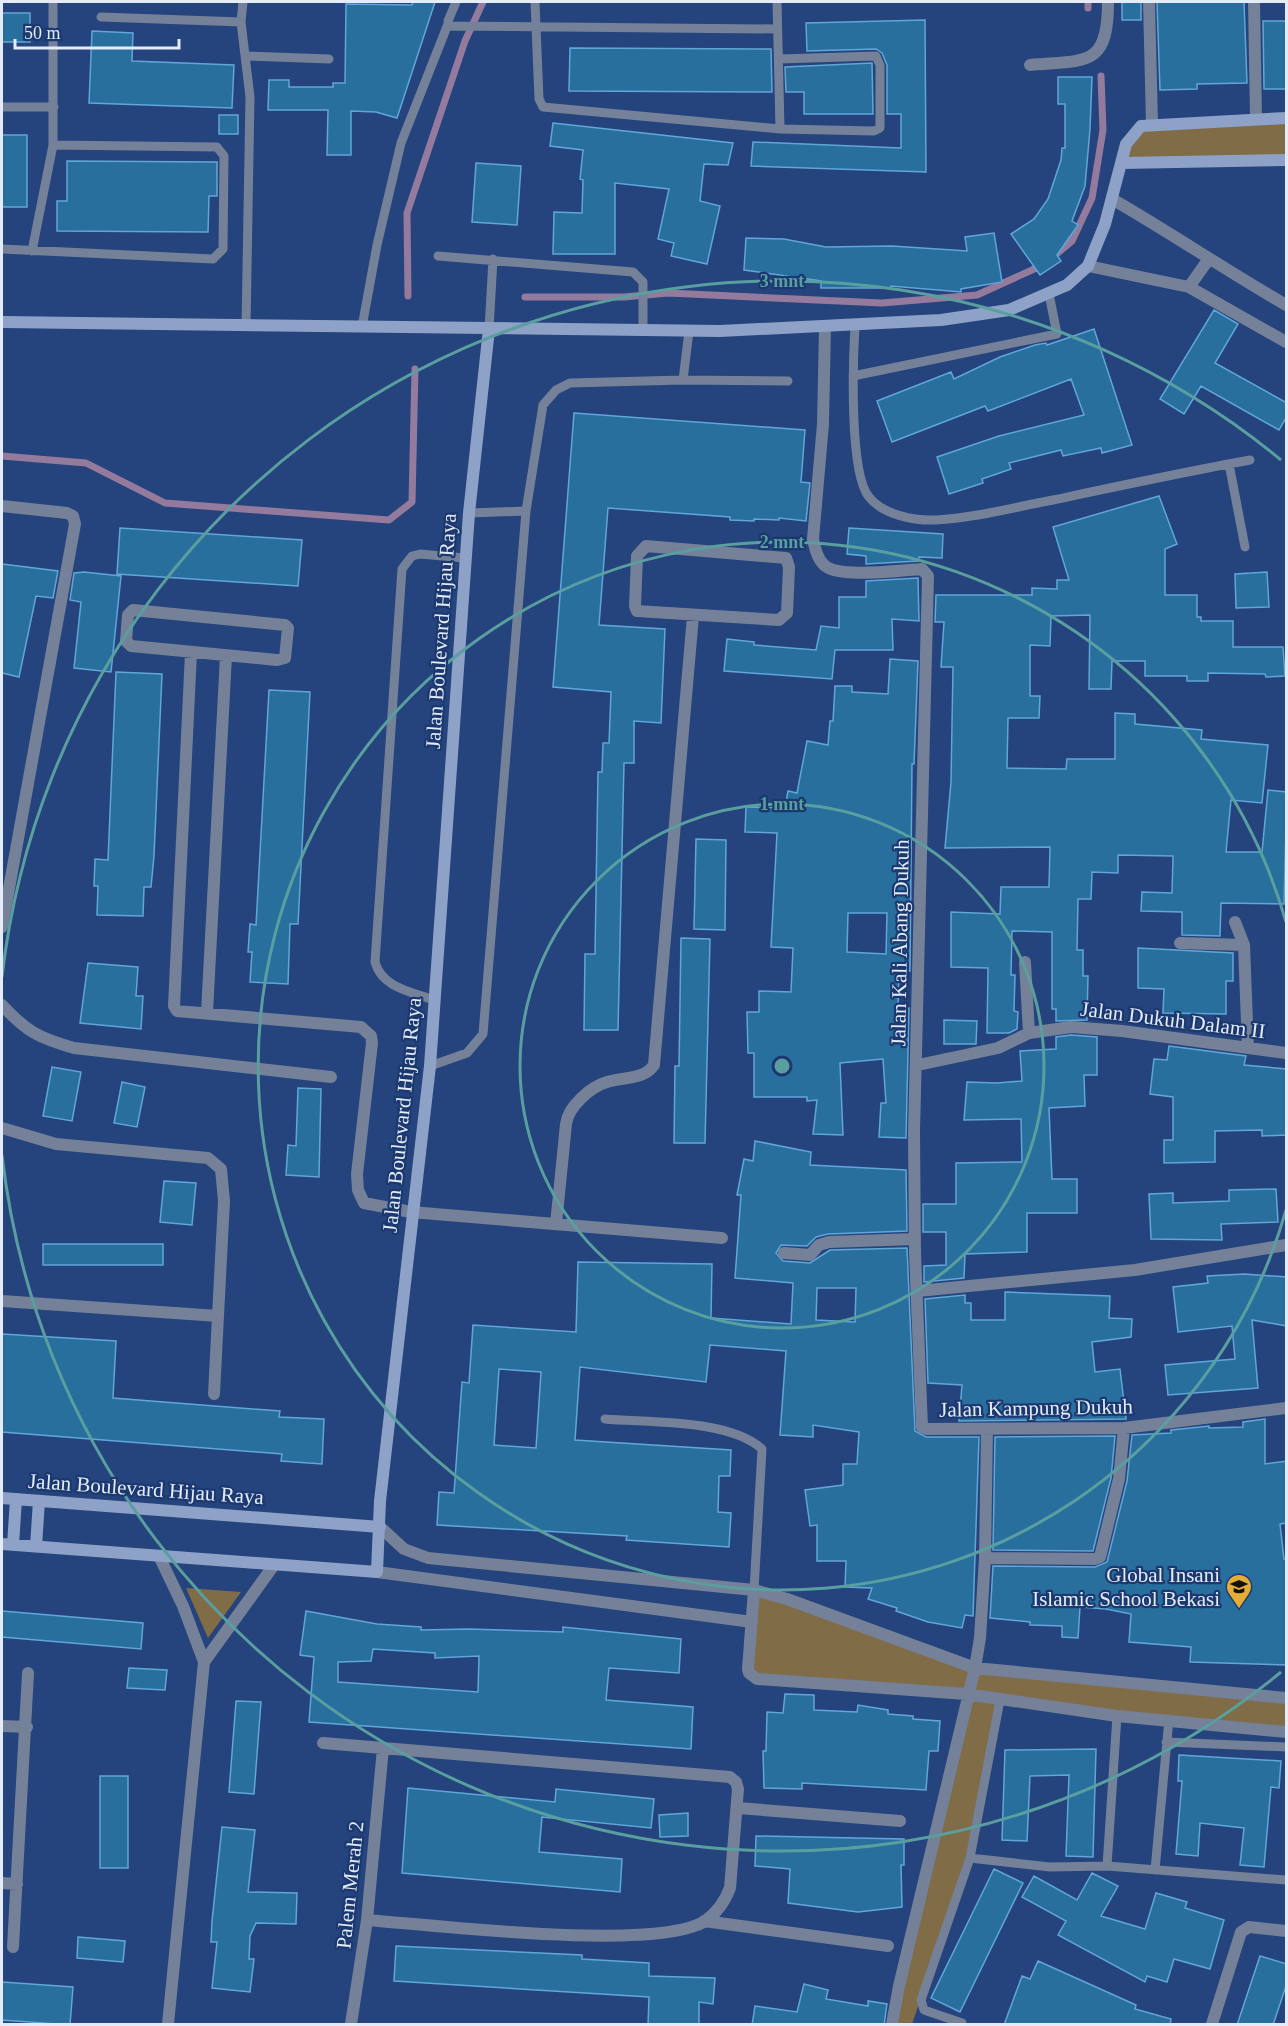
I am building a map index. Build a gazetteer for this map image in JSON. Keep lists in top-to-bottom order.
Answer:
{
  "streets": {
    "street": [
      "Jalan Boulevard Hijau Raya",
      "Jalan Kali Abang Dukuh",
      "Jalan Dukuh Dalam II",
      "Jalan Kampung Dukuh",
      "Palem Merah 2"
    ]
  },
  "crossings": [
    ["Jalan Kali Abang Dukuh", "Jalan Dukuh Dalam II"],
    ["Jalan Kali Abang Dukuh", "Jalan Kampung Dukuh"]
  ],
  "places": {
    "school or university": ["Global Insani Islamic School Bekasi"]
  },
  "scale_bar": "50 m",
  "rings": ["3 mnt", "2 mnt", "1 mnt"]
}
